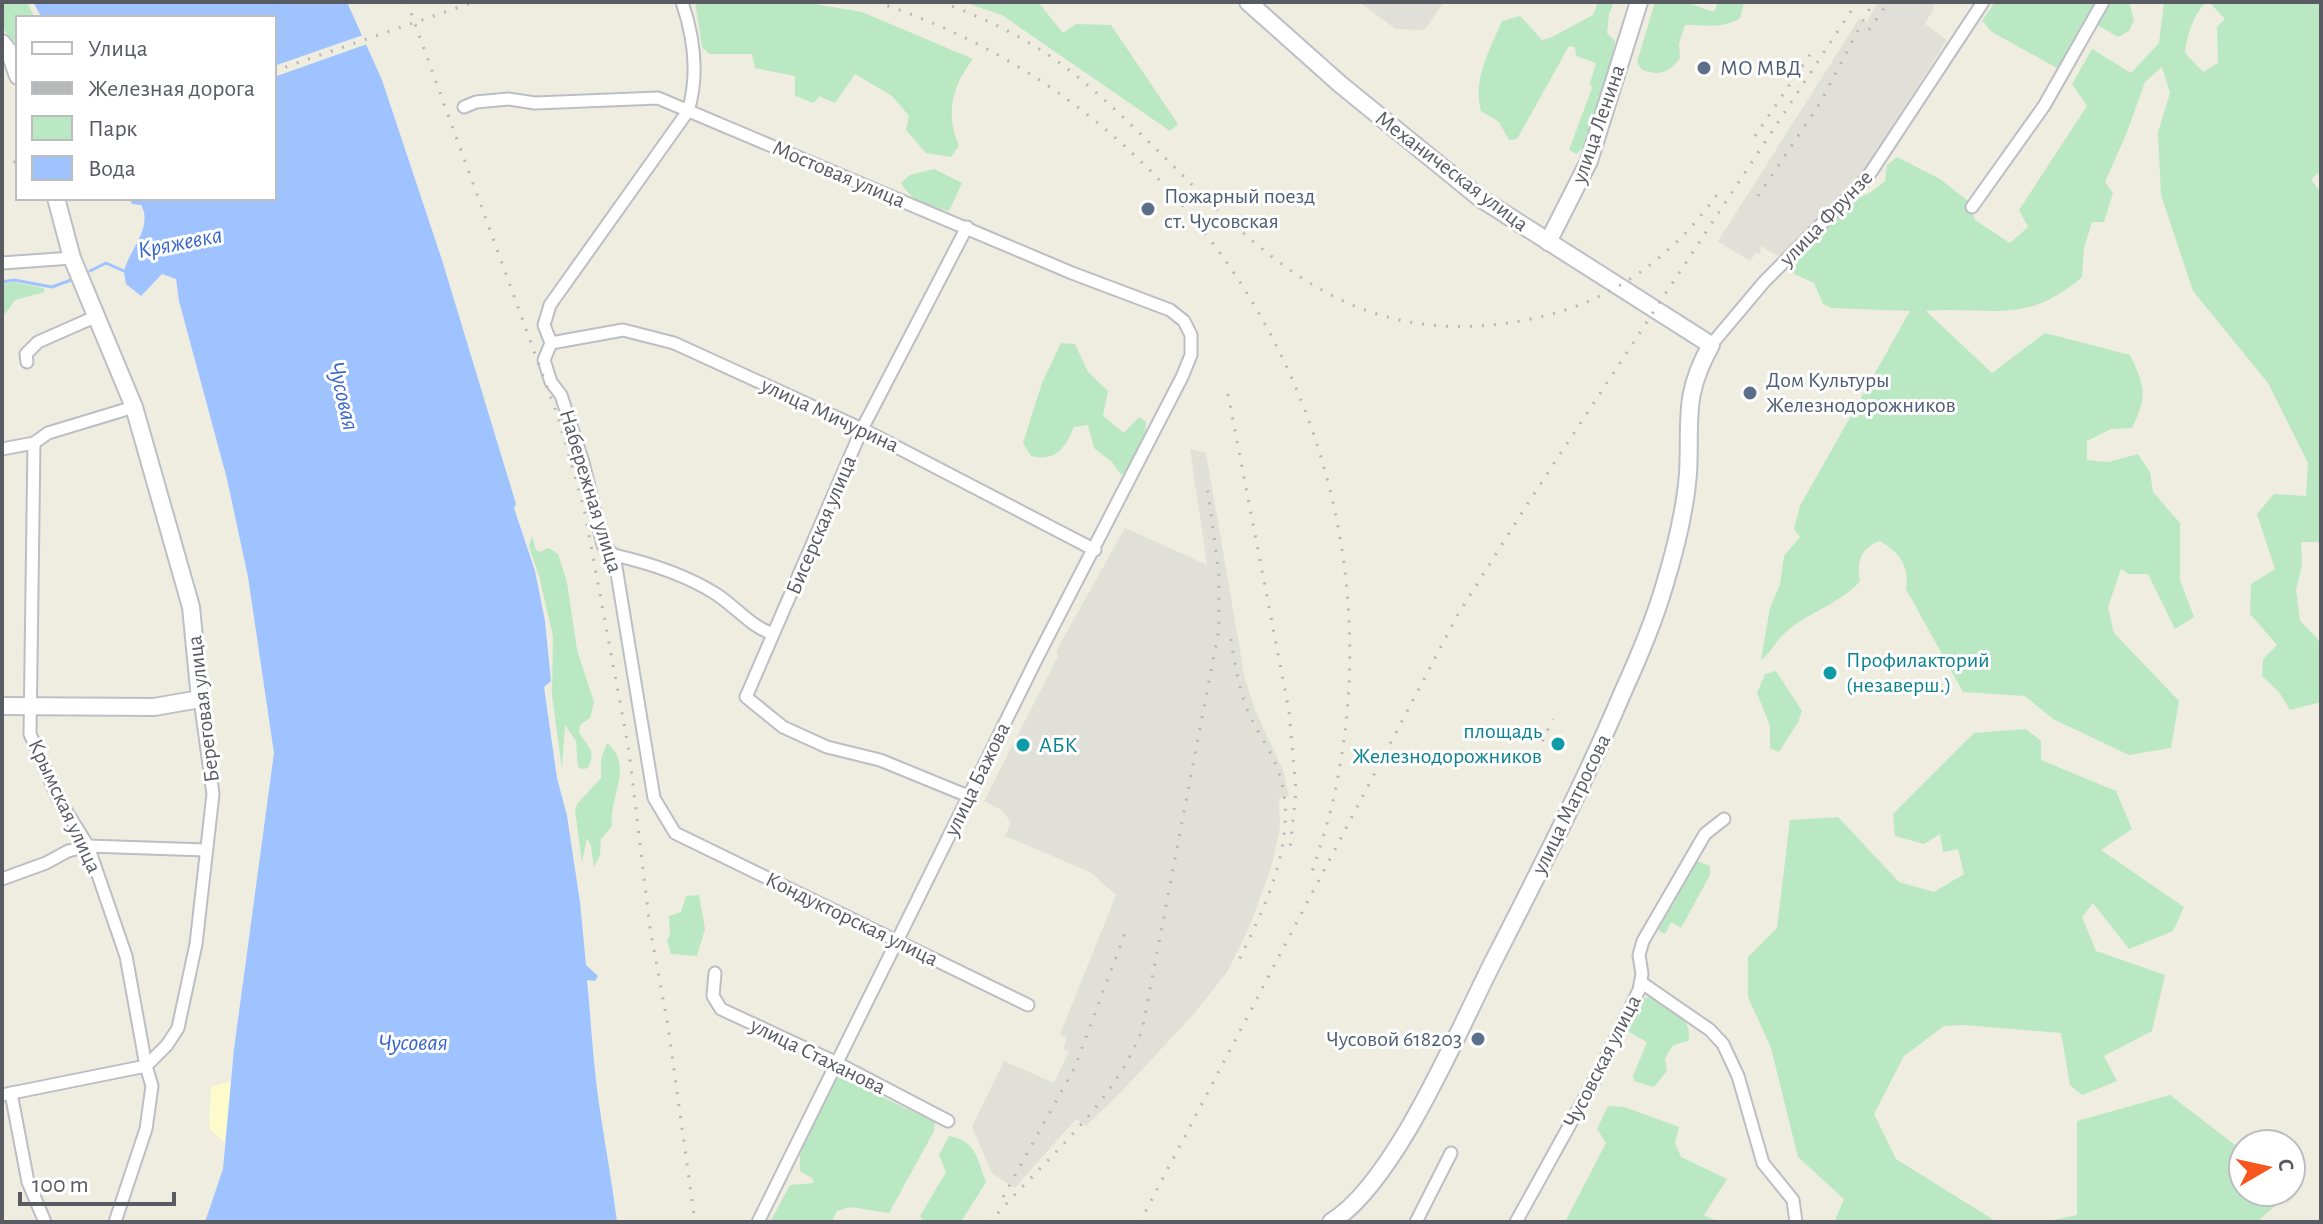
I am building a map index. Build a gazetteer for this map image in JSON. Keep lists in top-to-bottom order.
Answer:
{
  "streets": {
    "street": [
      "улица Ленина",
      "Механическая улица",
      "Мостовая улица",
      "улица Фрунзе",
      "улица Мичурина",
      "Набережная улица",
      "Бисерская улица",
      "Береговая улица",
      "улица Бажова",
      "улица Матросова",
      "Крымская улица",
      "Кондукторская улица",
      "улица Стаханова",
      "Чусовская улица"
    ]
  },
  "crossings": [
    ["улица Ленина", "Механическая улица"],
    ["Механическая улица", "улица Фрунзе"],
    ["Механическая улица", "улица Матросова"],
    ["Мостовая улица", "Набережная улица"],
    ["Мостовая улица", "Бисерская улица"],
    ["Мостовая улица", "улица Бажова"],
    ["улица Фрунзе", "улица Матросова"],
    ["улица Мичурина", "Набережная улица"],
    ["улица Мичурина", "Бисерская улица"],
    ["улица Мичурина", "улица Бажова"],
    ["Набережная улица", "Кондукторская улица"],
    ["Бисерская улица", "улица Бажова"],
    ["Береговая улица", "Крымская улица"],
    ["улица Бажова", "Кондукторская улица"],
    ["улица Бажова", "улица Стаханова"]
  ],
  "water": ["Кряжевка", "Чусовая"],
  "places": [
    "МО МВД",
    "Пожарный поезд ст. Чусовская",
    "Дом Культуры Железнодорожников",
    "Профилакторий (незаверш.)",
    "площадь Железнодорожников",
    "АБК",
    "Чусовой 618203"
  ],
  "legend": [
    "Улица",
    "Железная дорога",
    "Парк",
    "Вода"
  ],
  "scale_bar": "100 m",
  "north": "right"
}
